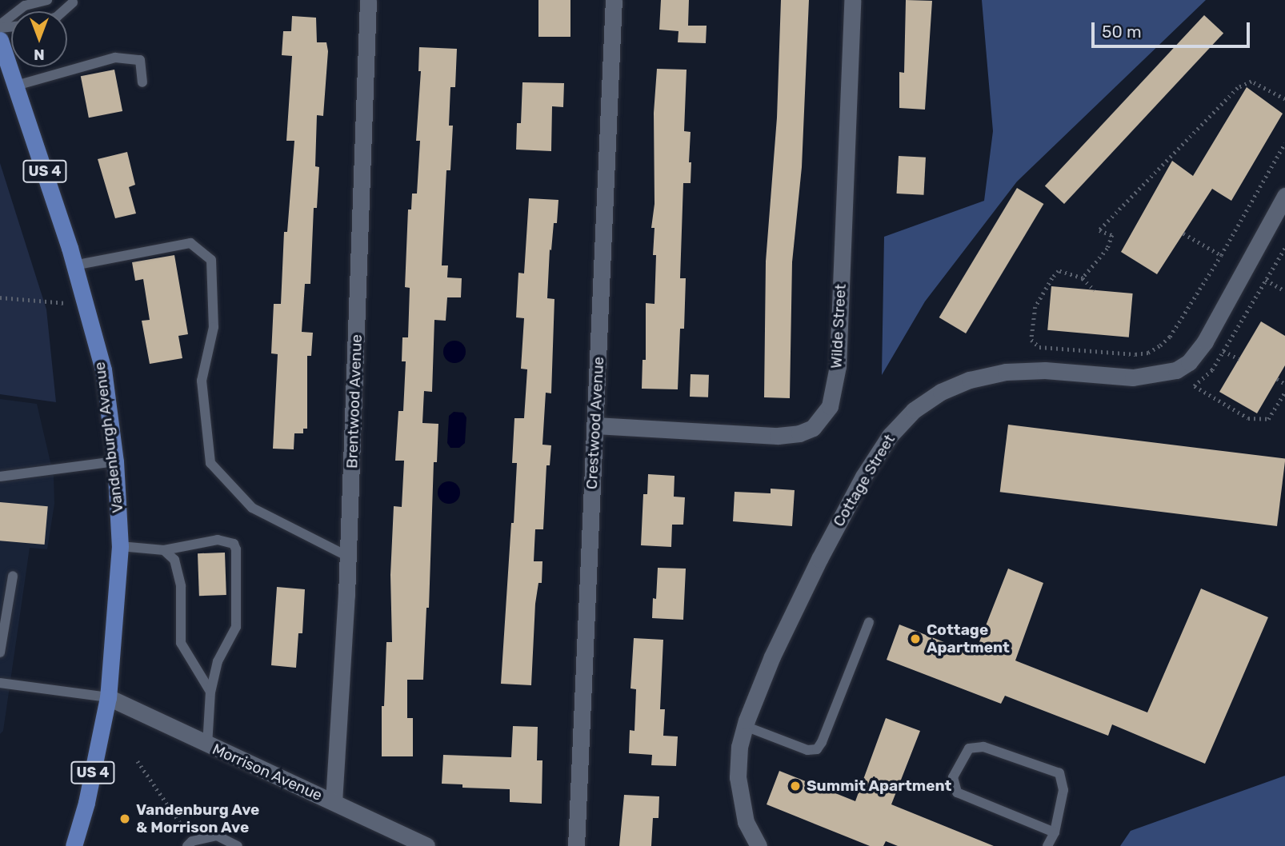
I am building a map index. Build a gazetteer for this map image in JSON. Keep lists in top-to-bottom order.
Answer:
{
  "streets": {
    "main road": ["US 4", "Vandenburgh Avenue"],
    "street": [
      "Wilde Street",
      "Brentwood Avenue",
      "Crestwood Avenue",
      "Cottage Street",
      "Morrison Avenue"
    ]
  },
  "crossings": [
    ["Wilde Street", "Crestwood Avenue"],
    ["Brentwood Avenue", "Morrison Avenue"],
    ["Vandenburgh Avenue", "Morrison Avenue"]
  ],
  "places": ["Cottage Apartment", "Summit Apartment", "Vandenburg Ave & Morrison Ave"],
  "scale_bar": "50 m",
  "north": "bottom"
}
